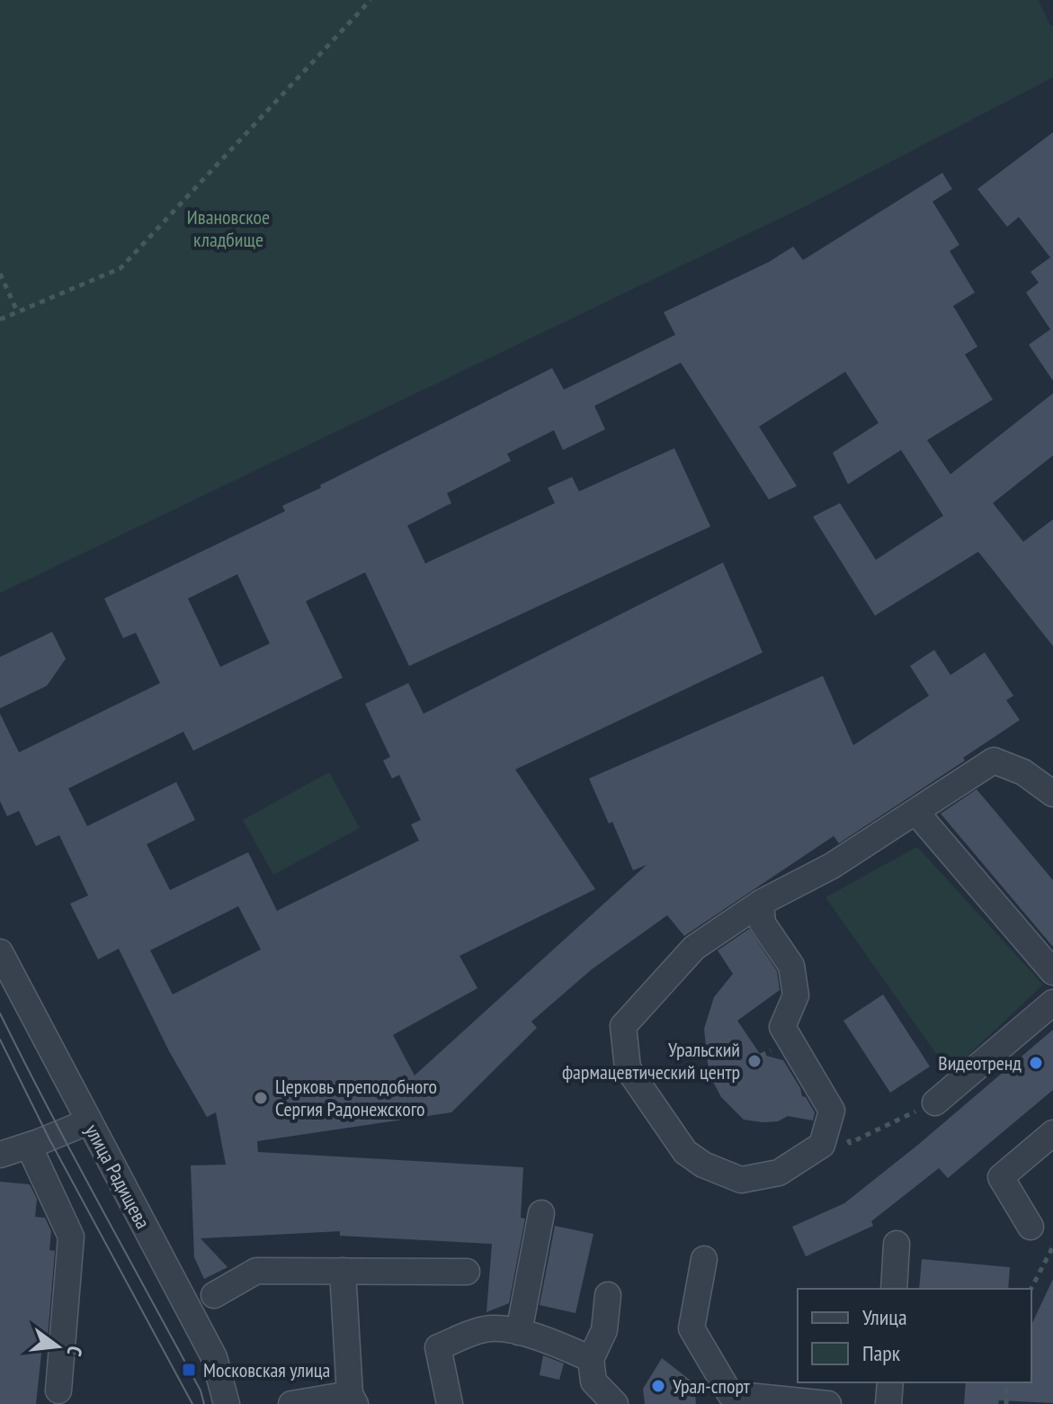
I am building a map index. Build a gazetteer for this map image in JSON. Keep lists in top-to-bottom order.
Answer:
{
  "streets": {
    "street": ["улица Радищева"]
  },
  "parks": ["Ивановское кладбище"],
  "places": {
    "other": [
      "Уральский фармацевтический центр",
      "Видеотренд",
      "Церковь преподобного Сергия Радонежского",
      "Урал-спорт"
    ],
    "transit": ["Московская улица"]
  },
  "legend": ["Улица", "Парк"],
  "north": "right"
}
